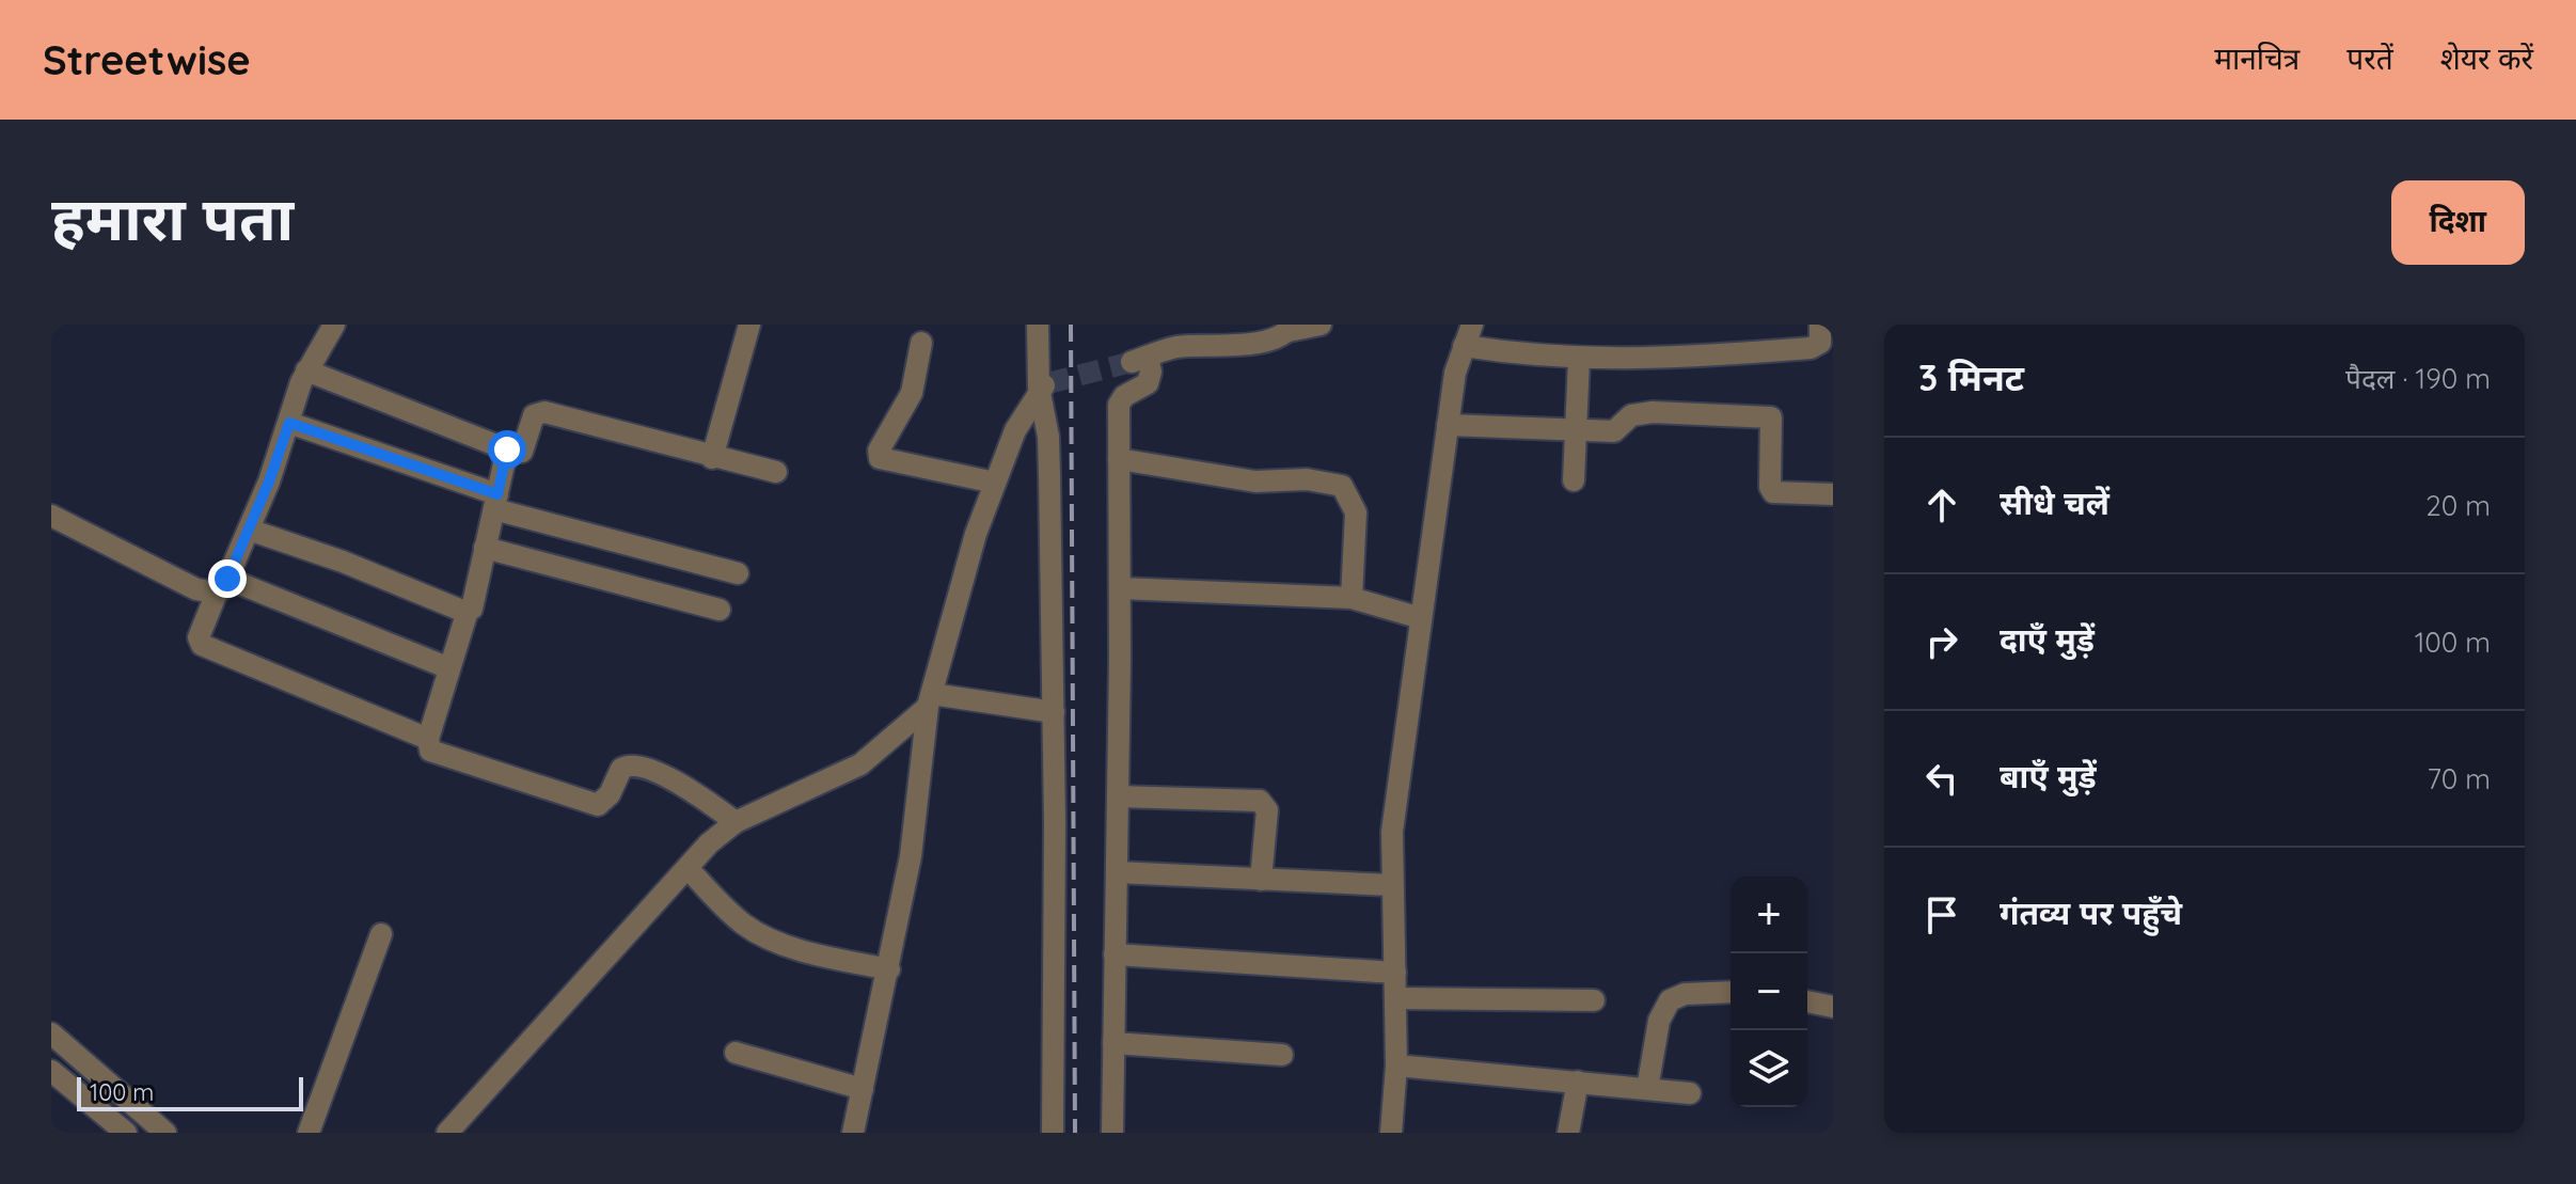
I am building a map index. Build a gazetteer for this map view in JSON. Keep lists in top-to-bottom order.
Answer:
{
  "scale_bar": "100 m",
  "page": {
    "header": "Streetwise",
    "nav": ["मानचित्र", "परतें", "शेयर करें"],
    "title": "हमारा पता",
    "buttons": "दिशा",
    "heading": ["3 मिनट", "पैदल · 190 m"],
    "list": [
      ["सीधे चलें", "20 m"],
      ["दाएँ मुड़ें", "100 m"],
      ["बाएँ मुड़ें", "70 m"],
      "गंतव्य पर पहुँचे"
    ],
    "map_buttons": ["+", "−"],
    "scale": "100 m"
  }
}
